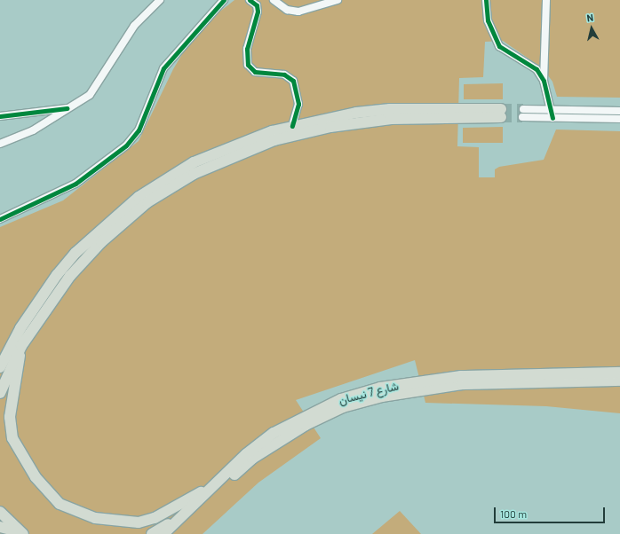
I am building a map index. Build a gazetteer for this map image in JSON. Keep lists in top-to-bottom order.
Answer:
{
  "streets": {
    "main road": ["شارع 7 نيسان"]
  },
  "scale_bar": "100 m",
  "north": "top"
}
